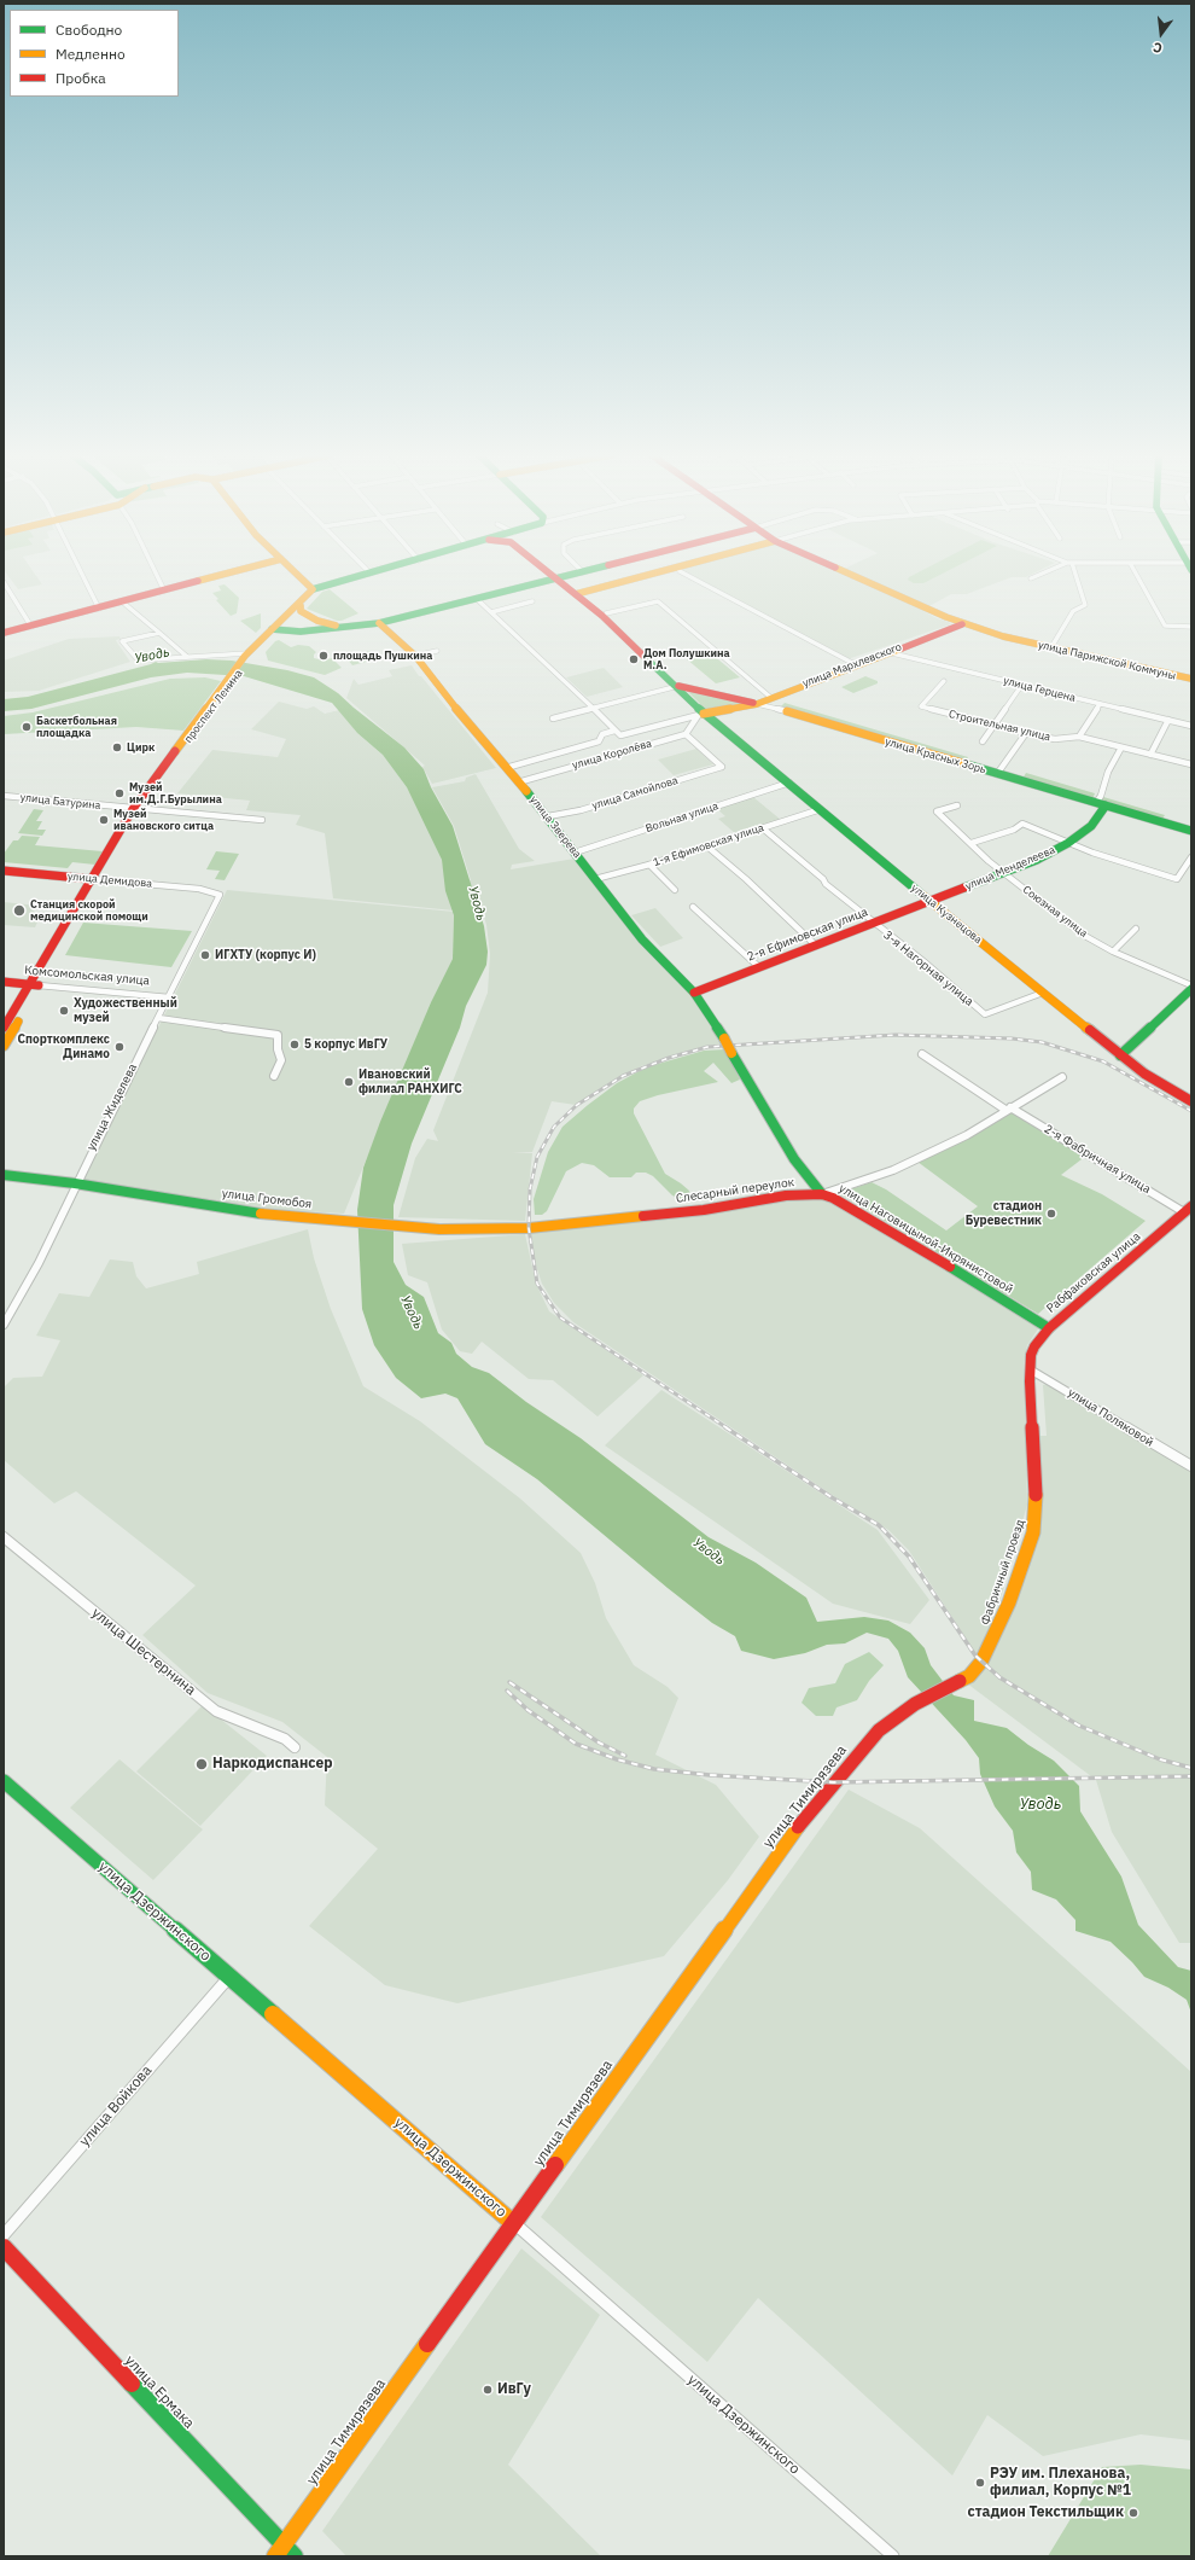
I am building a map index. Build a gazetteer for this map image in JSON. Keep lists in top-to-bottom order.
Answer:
{
  "streets": {
    "main road": [
      "улица Парижской Коммуны",
      "улица Мархлевского",
      "проспект Ленина",
      "улица Красных Зорь",
      "улица Зверева",
      "улица Менделеева",
      "улица Демидова",
      "улица Кузнецова",
      "2-я Ефимовская улица",
      "Комсомольская улица",
      "Слесарный переулок",
      "улица Громобоя",
      "улица Наговицыной-Икрянистовой",
      "Рабфаковская улица",
      "Фабричный проезд",
      "улица Тимирязева",
      "улица Дзержинского",
      "улица Ермака"
    ],
    "street": [
      "улица Герцена",
      "Строительная улица",
      "улица Королёва",
      "улица Самойлова",
      "улица Батурина",
      "Вольная улица",
      "1-я Ефимовская улица",
      "Союзная улица",
      "3-я Нагорная улица",
      "улица Жиделева",
      "2-я Фабричная улица",
      "улица Поляковой",
      "улица Шестернина",
      "улица Войкова"
    ]
  },
  "crossings": [
    ["улица Парижской Коммуны", "улица Мархлевского"],
    ["улица Мархлевского", "улица Герцена"],
    ["улица Мархлевского", "улица Красных Зорь"],
    ["улица Мархлевского", "улица Кузнецова"],
    ["проспект Ленина", "улица Батурина"],
    ["проспект Ленина", "улица Демидова"],
    ["проспект Ленина", "Комсомольская улица"],
    ["Строительная улица", "улица Менделеева"],
    ["улица Королёва", "улица Самойлова"],
    ["улица Королёва", "улица Зверева"],
    ["улица Красных Зорь", "улица Менделеева"],
    ["улица Самойлова", "улица Зверева"],
    ["Вольная улица", "улица Зверева"],
    ["Вольная улица", "улица Кузнецова"],
    ["улица Зверева", "1-я Ефимовская улица"],
    ["улица Зверева", "2-я Ефимовская улица"],
    ["улица Зверева", "улица Наговицыной-Икрянистовой"],
    ["1-я Ефимовская улица", "улица Кузнецова"],
    ["1-я Ефимовская улица", "3-я Нагорная улица"],
    ["улица Менделеева", "Союзная улица"],
    ["улица Менделеева", "улица Кузнецова"],
    ["улица Менделеева", "2-я Ефимовская улица"],
    ["улица Демидова", "улица Жиделева"],
    ["улица Кузнецова", "2-я Ефимовская улица"],
    ["улица Кузнецова", "3-я Нагорная улица"],
    ["2-я Ефимовская улица", "3-я Нагорная улица"],
    ["Комсомольская улица", "улица Жиделева"],
    ["улица Жиделева", "улица Громобоя"],
    ["2-я Фабричная улица", "Слесарный переулок"],
    ["2-я Фабричная улица", "Рабфаковская улица"],
    ["Слесарный переулок", "улица Громобоя"],
    ["Слесарный переулок", "улица Наговицыной-Икрянистовой"],
    ["улица Наговицыной-Икрянистовой", "Рабфаковская улица"],
    ["Рабфаковская улица", "улица Поляковой"],
    ["Рабфаковская улица", "Фабричный проезд"],
    ["улица Поляковой", "Фабричный проезд"],
    ["Фабричный проезд", "улица Тимирязева"],
    ["улица Тимирязева", "улица Дзержинского"],
    ["улица Тимирязева", "улица Ермака"],
    ["улица Дзержинского", "улица Войкова"]
  ],
  "water": ["Уводь"],
  "places": [
    "площадь Пушкина",
    "Дом Полушкина М.А.",
    "Баскетбольная площадка",
    "Цирк",
    "Музей им.Д.Г.Бурылина",
    "Музей ивановского ситца",
    "Станция скорой медицинской помощи",
    "ИГХТУ (корпус И)",
    "Художественный музей",
    "5 корпус ИвГУ",
    "Спорткомплекс Динамо",
    "Ивановский филиал РАНХИГС",
    "стадион Буревестник",
    "Наркодиспансер",
    "ИвГу",
    "РЭУ им. Плеханова, филиал, Корпус №1",
    "стадион Текстильщик"
  ],
  "legend": ["Свободно", "Медленно", "Пробка"],
  "north": "bottom"
}
